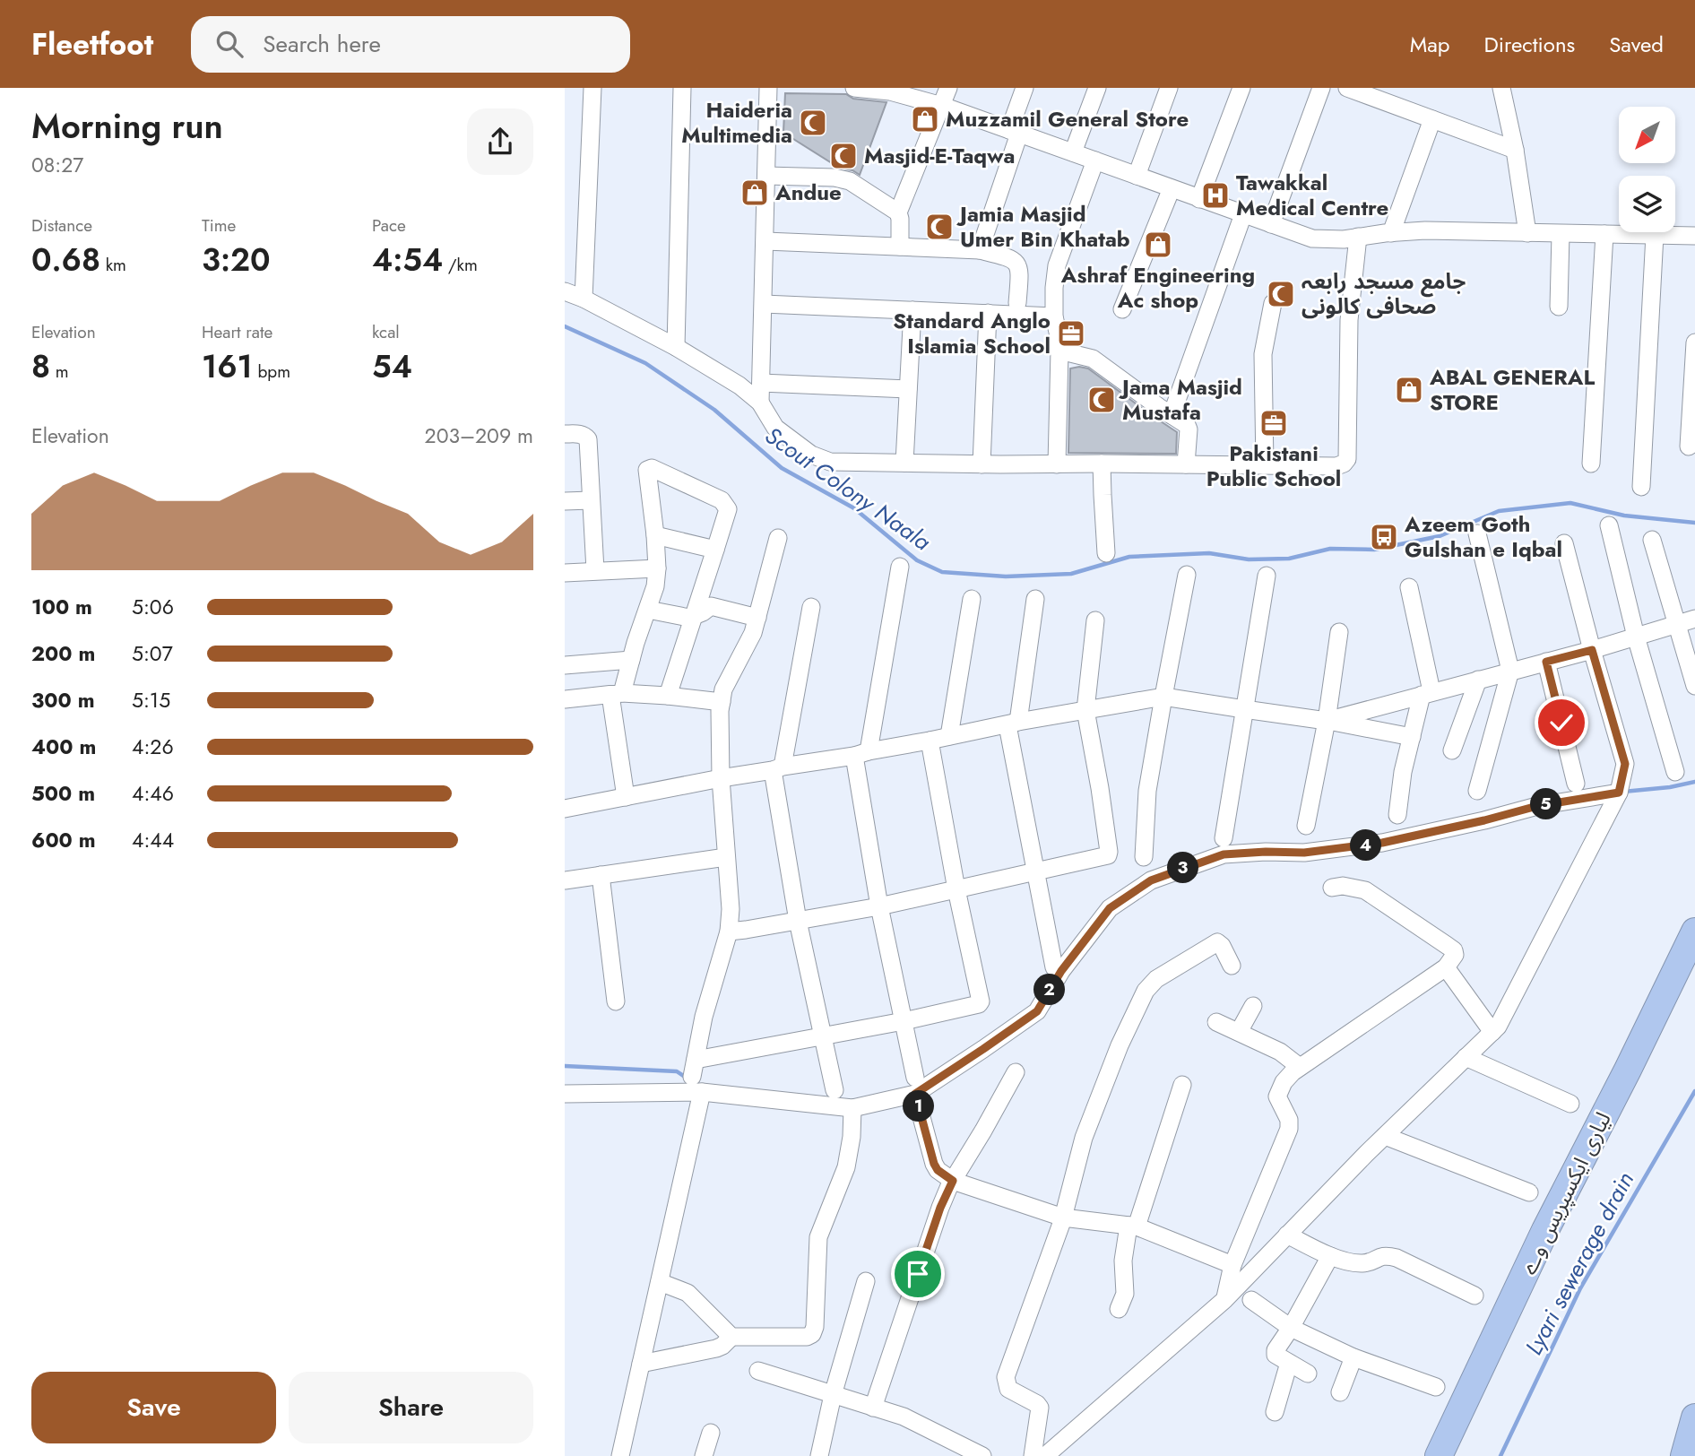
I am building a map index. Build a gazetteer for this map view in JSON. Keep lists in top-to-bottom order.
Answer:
{
  "streets": {
    "highway": ["لیاری ایکسپریس وے"]
  },
  "water": ["Scout Colony Naala", "Lyari sewerage drain"],
  "places": {
    "shop": [
      "Muzzamil General Store",
      "Andue",
      "Ashraf Engineering Ac shop",
      "ABAL GENERAL STORE"
    ],
    "mosque": [
      "Haideria Multimedia",
      "Masjid-E-Taqwa",
      "Jamia Masjid Umer Bin Khatab",
      "جامع مسجد رابعہ صحافی کالونی",
      "Jama Masjid Mustafa"
    ],
    "hospital": ["Tawakkal Medical Centre"],
    "office": ["Standard Anglo Islamia School", "Pakistani Public School"],
    "bus stop": ["Azeem Goth Gulshan e Iqbal"]
  },
  "north": "bottom left",
  "page": {
    "header": "Fleetfoot",
    "search": "Search here",
    "nav": ["Map", "Directions", "Saved"],
    "heading": ["Morning run", "08:27"],
    "stats": [
      ["Distance", "0.68 km"],
      ["Time", "3:20"],
      ["Pace", "4:54 /km"],
      ["Elevation", "8 m"],
      ["Heart rate", "161 bpm"],
      ["kcal", "54"]
    ],
    "chart": ["Elevation", "203–209 m"],
    "list": [
      {
        "name": "100 m",
        "note": "5:06"
      },
      {
        "name": "200 m",
        "note": "5:07"
      },
      {
        "name": "300 m",
        "note": "5:15"
      },
      {
        "name": "400 m",
        "note": "4:26"
      },
      {
        "name": "500 m",
        "note": "4:46"
      },
      {
        "name": "600 m",
        "note": "4:44"
      }
    ],
    "pins": [
      "5",
      "4",
      "3",
      "2",
      "1"
    ],
    "buttons": ["Save", "Share"]
  }
}
